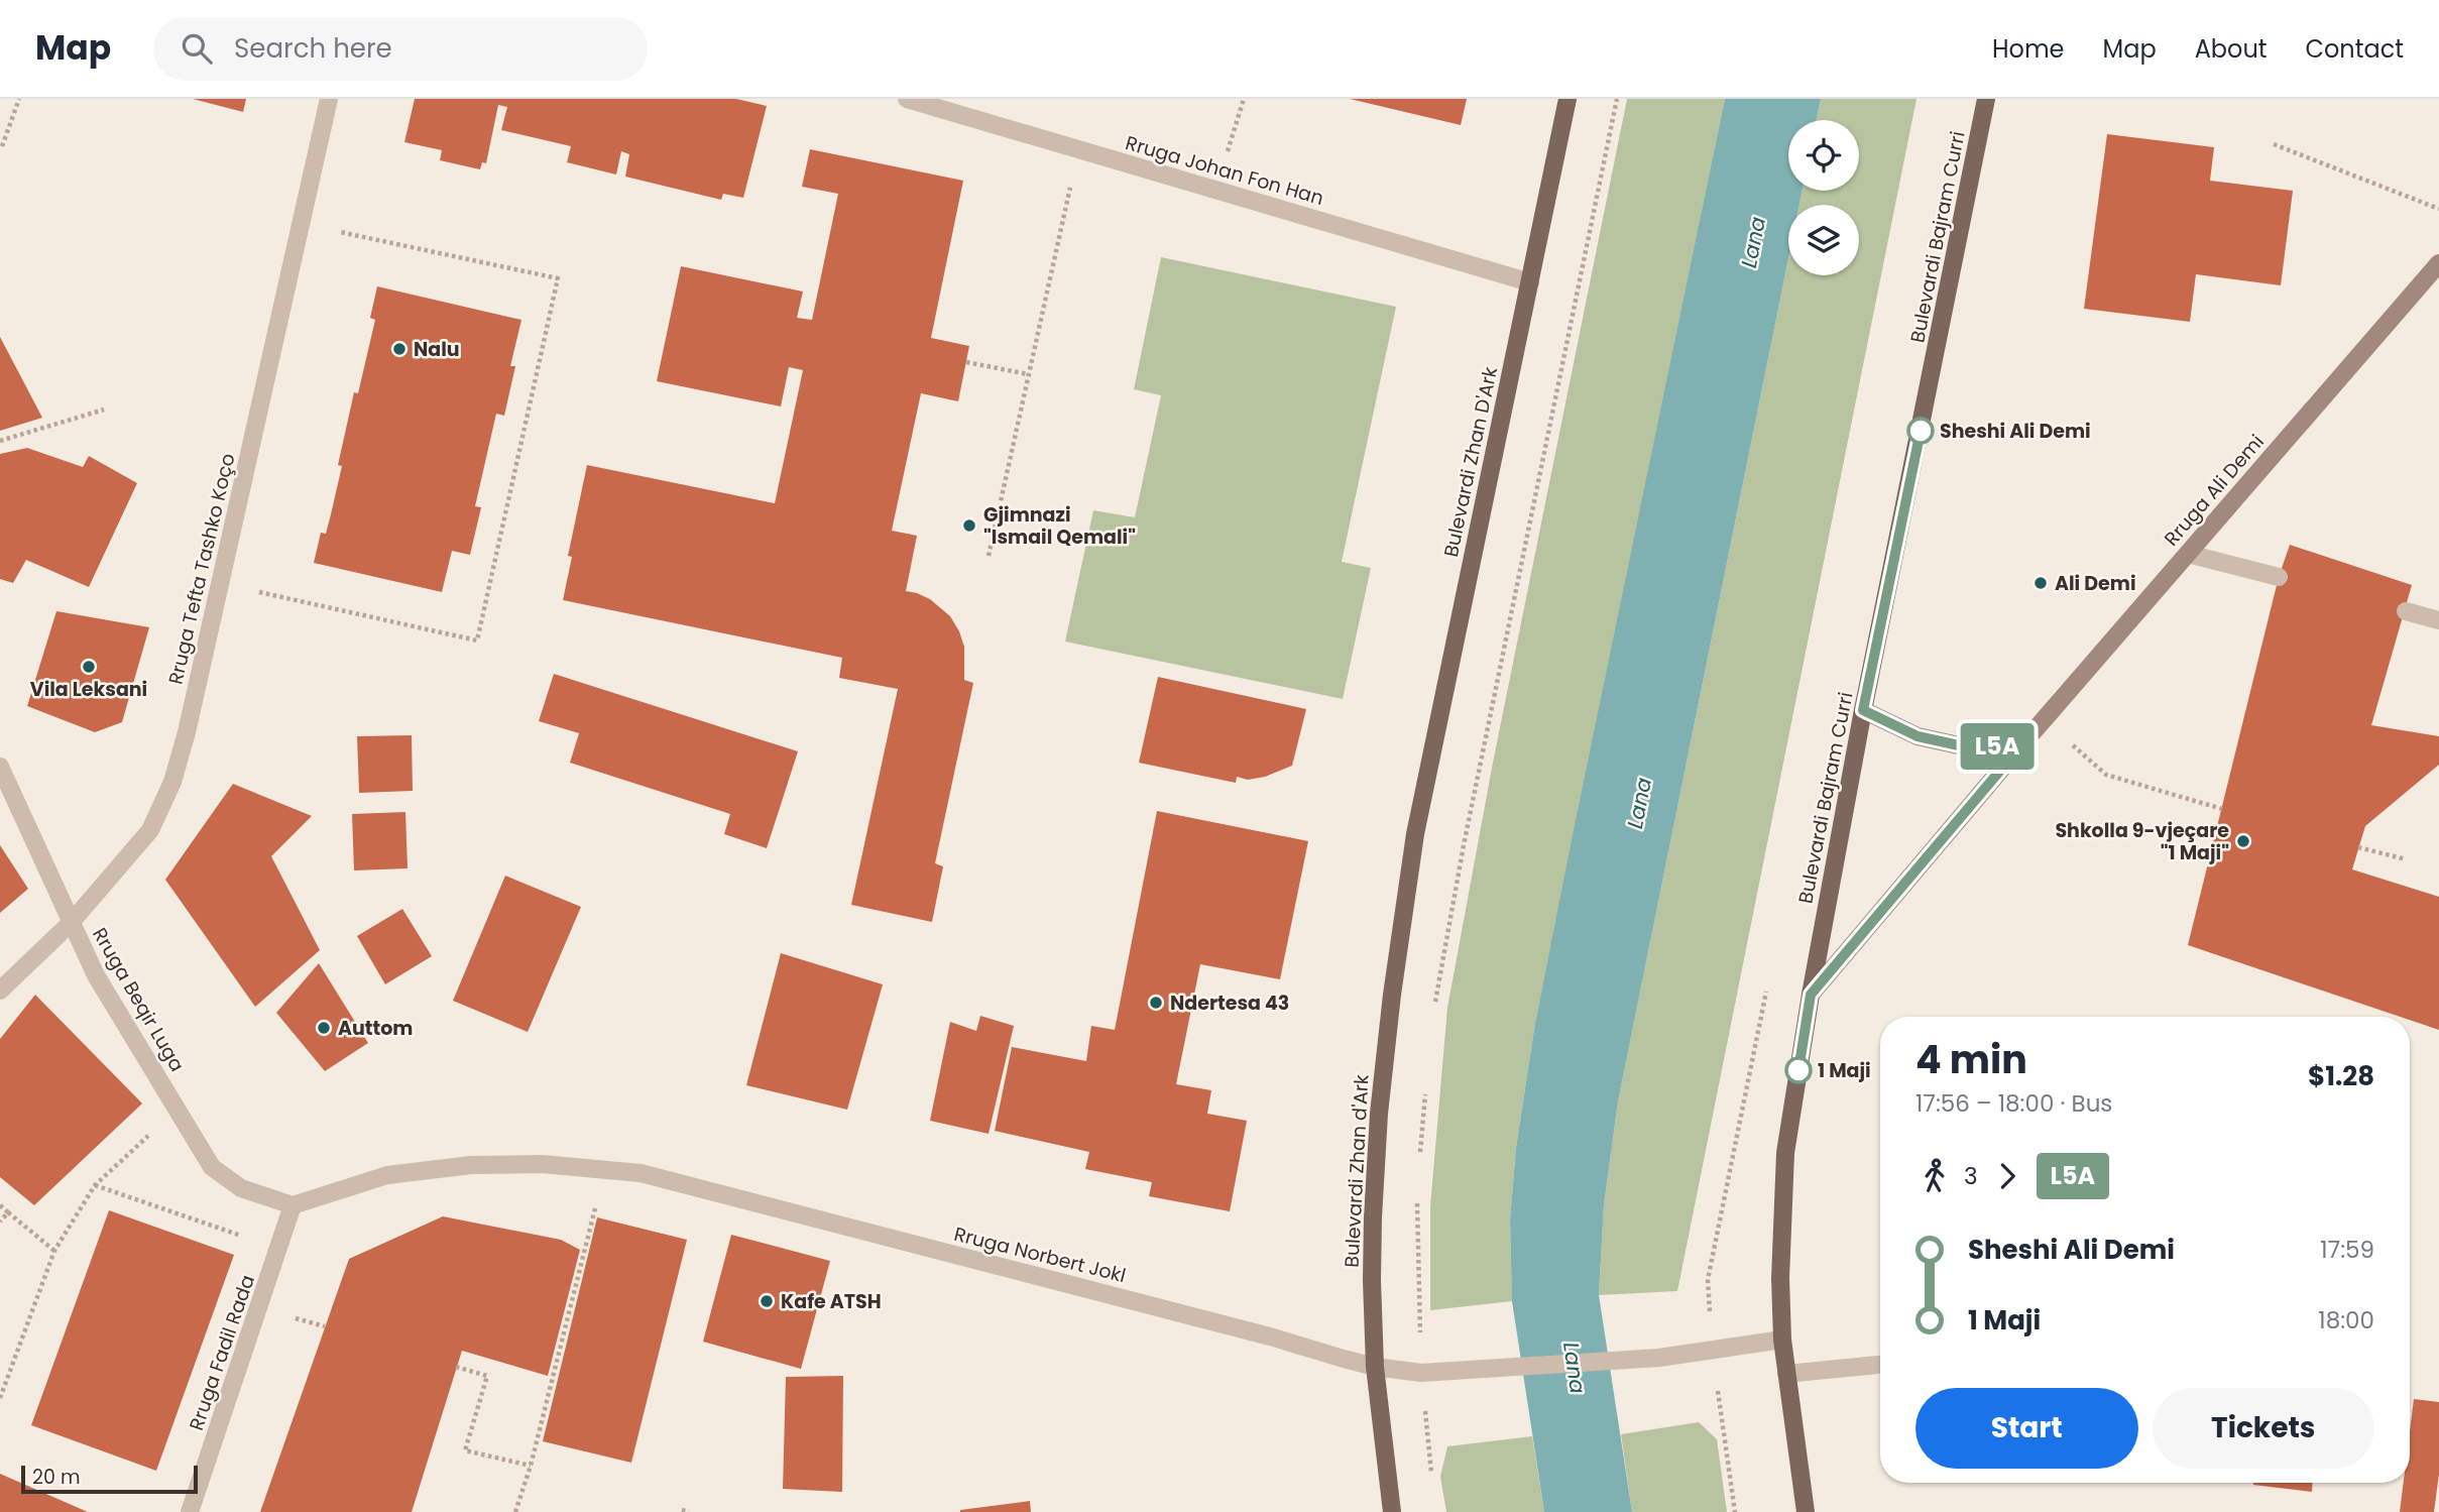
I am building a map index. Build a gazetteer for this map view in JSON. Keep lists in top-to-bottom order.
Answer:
{
  "streets": {
    "main road": [
      "Bulevardi Bajram Curri",
      "Bulevardi Zhan D'Ark",
      "Rruga Ali Demi",
      "Bulevardi Zhan d'Ark"
    ],
    "street": [
      "Rruga Johan Fon Han",
      "Rruga Tefta Tashko Koço",
      "Rruga Beqir Luga",
      "Rruga Norbert Jokl",
      "Rruga Fadil Rada"
    ]
  },
  "crossings": [
    ["Rruga Johan Fon Han", "Bulevardi Zhan D'Ark"],
    ["Bulevardi Bajram Curri", "Rruga Ali Demi"],
    ["Bulevardi Bajram Curri", "Rruga Norbert Jokl"],
    ["Bulevardi Zhan D'Ark", "Bulevardi Zhan d'Ark"],
    ["Rruga Tefta Tashko Koço", "Rruga Beqir Luga"],
    ["Rruga Beqir Luga", "Rruga Norbert Jokl"],
    ["Rruga Beqir Luga", "Rruga Fadil Rada"],
    ["Bulevardi Zhan d'Ark", "Rruga Norbert Jokl"],
    ["Rruga Norbert Jokl", "Rruga Fadil Rada"]
  ],
  "water": ["Lana"],
  "places": [
    "Nalu",
    "Sheshi Ali Demi",
    "Gjimnazi \"Ismail Qemali\"",
    "Ali Demi",
    "Vila Leksani",
    "Shkolla 9-vjeçare \"1 Maji\"",
    "Ndertesa 43",
    "Auttom",
    "1 Maji",
    "Kafe ATSH"
  ],
  "lines": ["bus line L5A"],
  "scale_bar": "20 m",
  "page": {
    "header": "Map",
    "search": "Search here",
    "nav": [
      "Home",
      "Map",
      "About",
      "Contact"
    ],
    "on_map": "L5A",
    "heading": ["4 min", "17:56 – 18:00 · Bus", "$1.28"],
    "legs": ["3", "L5A"],
    "list": [
      {
        "name": "Sheshi Ali Demi",
        "value": "17:59"
      },
      {
        "name": "1 Maji",
        "value": "18:00"
      }
    ],
    "buttons": ["Start", "Tickets"],
    "scale": "20 m"
  }
}
